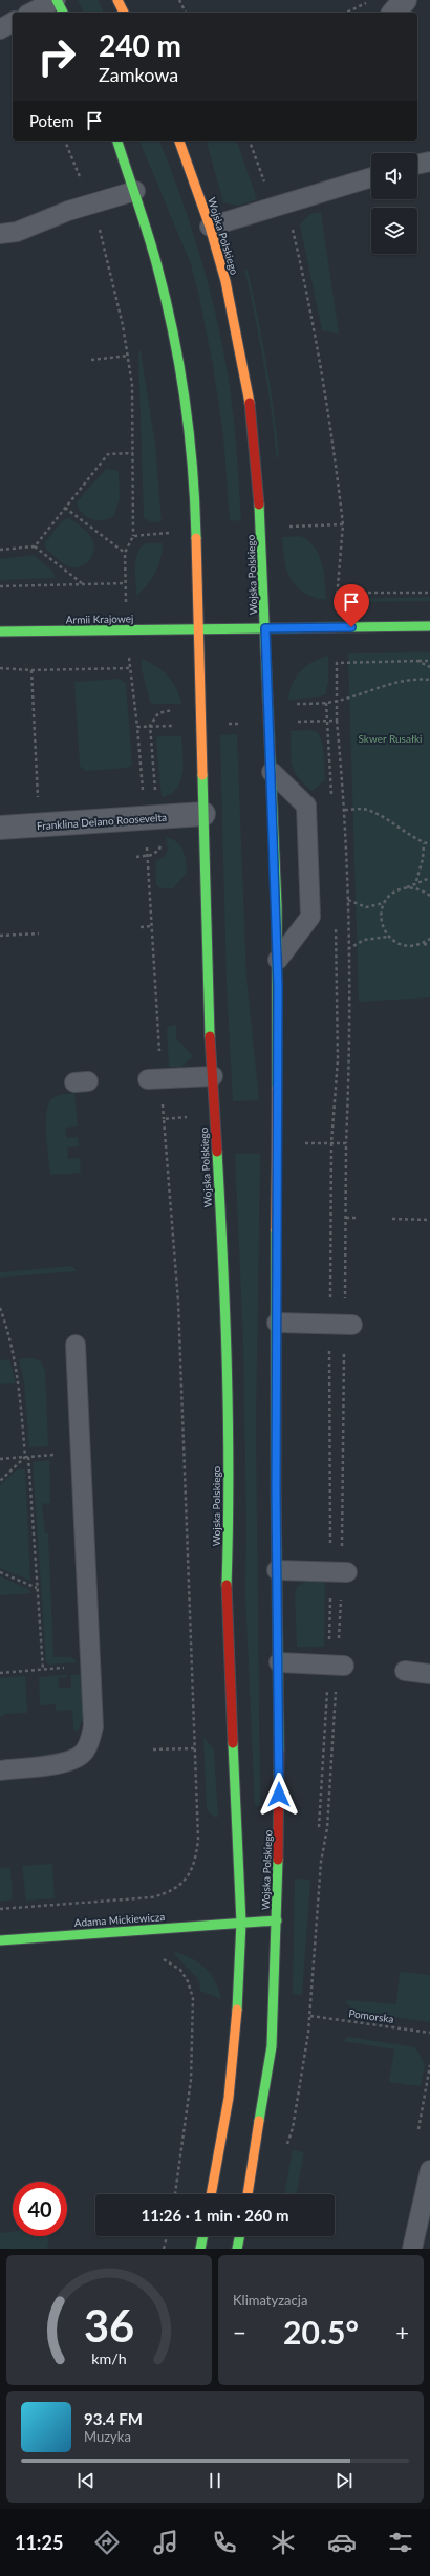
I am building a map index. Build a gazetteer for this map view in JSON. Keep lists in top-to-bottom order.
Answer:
{
  "streets": {
    "street": [
      "Wojska Polskiego",
      "Armii Krajowej",
      "Franklina Delano Roosevelta",
      "Adama Mickiewicza"
    ],
    "path": ["Pomorska"]
  },
  "crossings": [
    ["Wojska Polskiego", "Armii Krajowej"],
    ["Wojska Polskiego", "Franklina Delano Roosevelta"],
    ["Wojska Polskiego", "Adama Mickiewicza"]
  ],
  "parks": ["Skwer Rusałki"],
  "page": {
    "turn": ["240 m", "Zamkowa"],
    "then": "Potem",
    "limit": "40",
    "trip": "11:26 · 1 min · 260 m",
    "tile": "Klimatyzacja",
    "heat": ["−", "20.5°", "+"],
    "song": ["93.4 FM", "Muzyka"],
    "tabs": "11:25",
    "gauge": ["36", "km/h"]
  }
}
